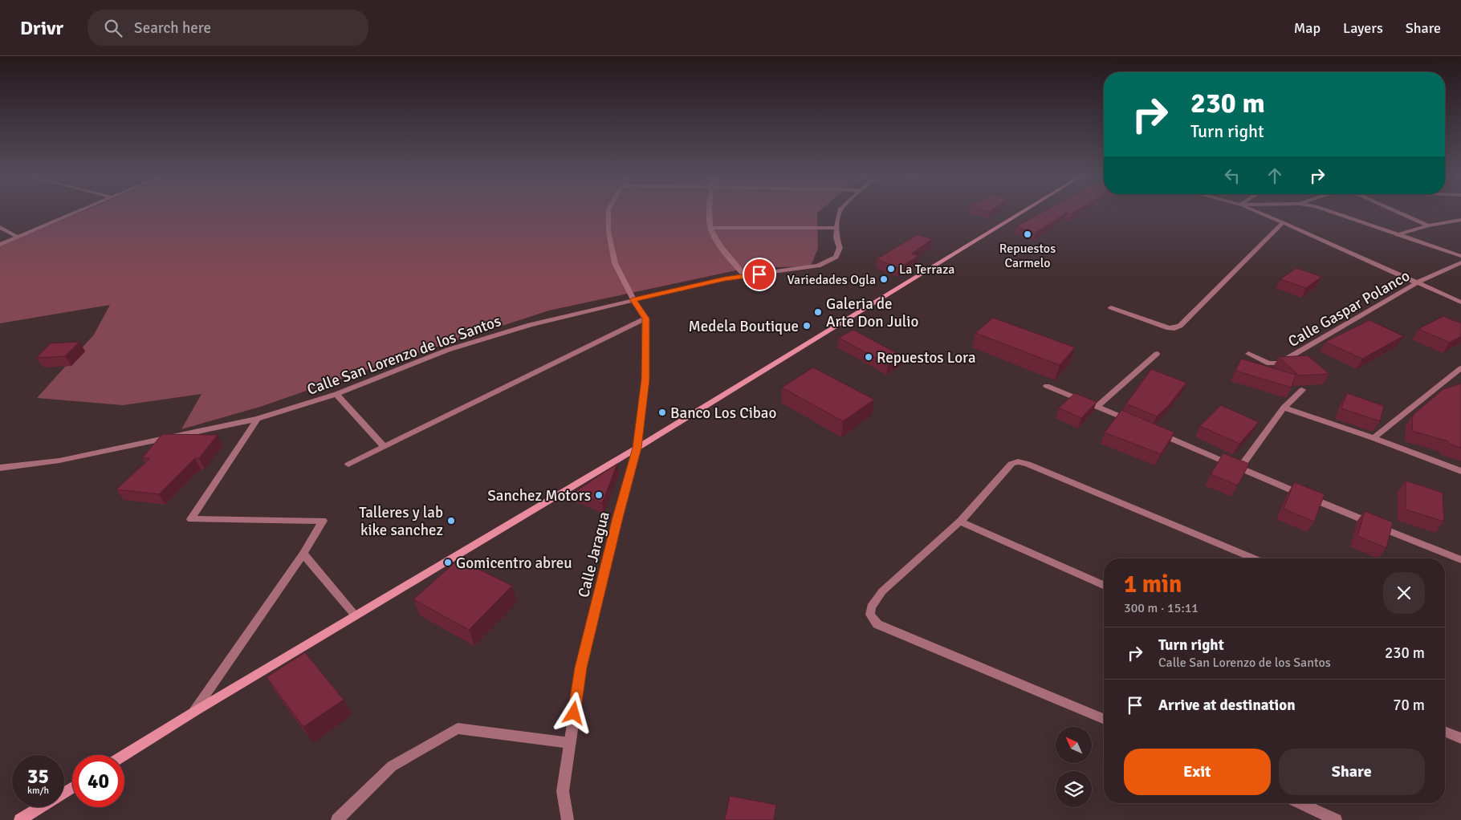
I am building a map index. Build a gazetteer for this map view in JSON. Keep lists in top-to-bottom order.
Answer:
{
  "streets": {
    "street": ["Calle Gaspar Polanco", "Calle San Lorenzo de los Santos", "Calle Jaragua"]
  },
  "places": [
    "Repuestos Carmelo",
    "La Terraza",
    "Variedades Ogla",
    "Galeria de Arte Don Julio",
    "Medela Boutique",
    "Repuestos Lora",
    "Banco Los Cibao",
    "Sanchez Motors",
    "Talleres y lab kike sanchez",
    "Gomicentro abreu"
  ],
  "north": "top left",
  "page": {
    "header": "Drivr",
    "search": "Search here",
    "nav": ["Map", "Layers", "Share"],
    "turn": ["230 m", "Turn right"],
    "heading": ["1 min", "300 m · 15:11"],
    "list": [
      {
        "name": "Turn right",
        "note": "Calle San Lorenzo de los Santos",
        "value": "230 m"
      },
      {
        "name": "Arrive at destination",
        "value": "70 m"
      }
    ],
    "buttons": ["Exit", "Share"],
    "speed": "35 km/h",
    "limit": "40"
  }
}
